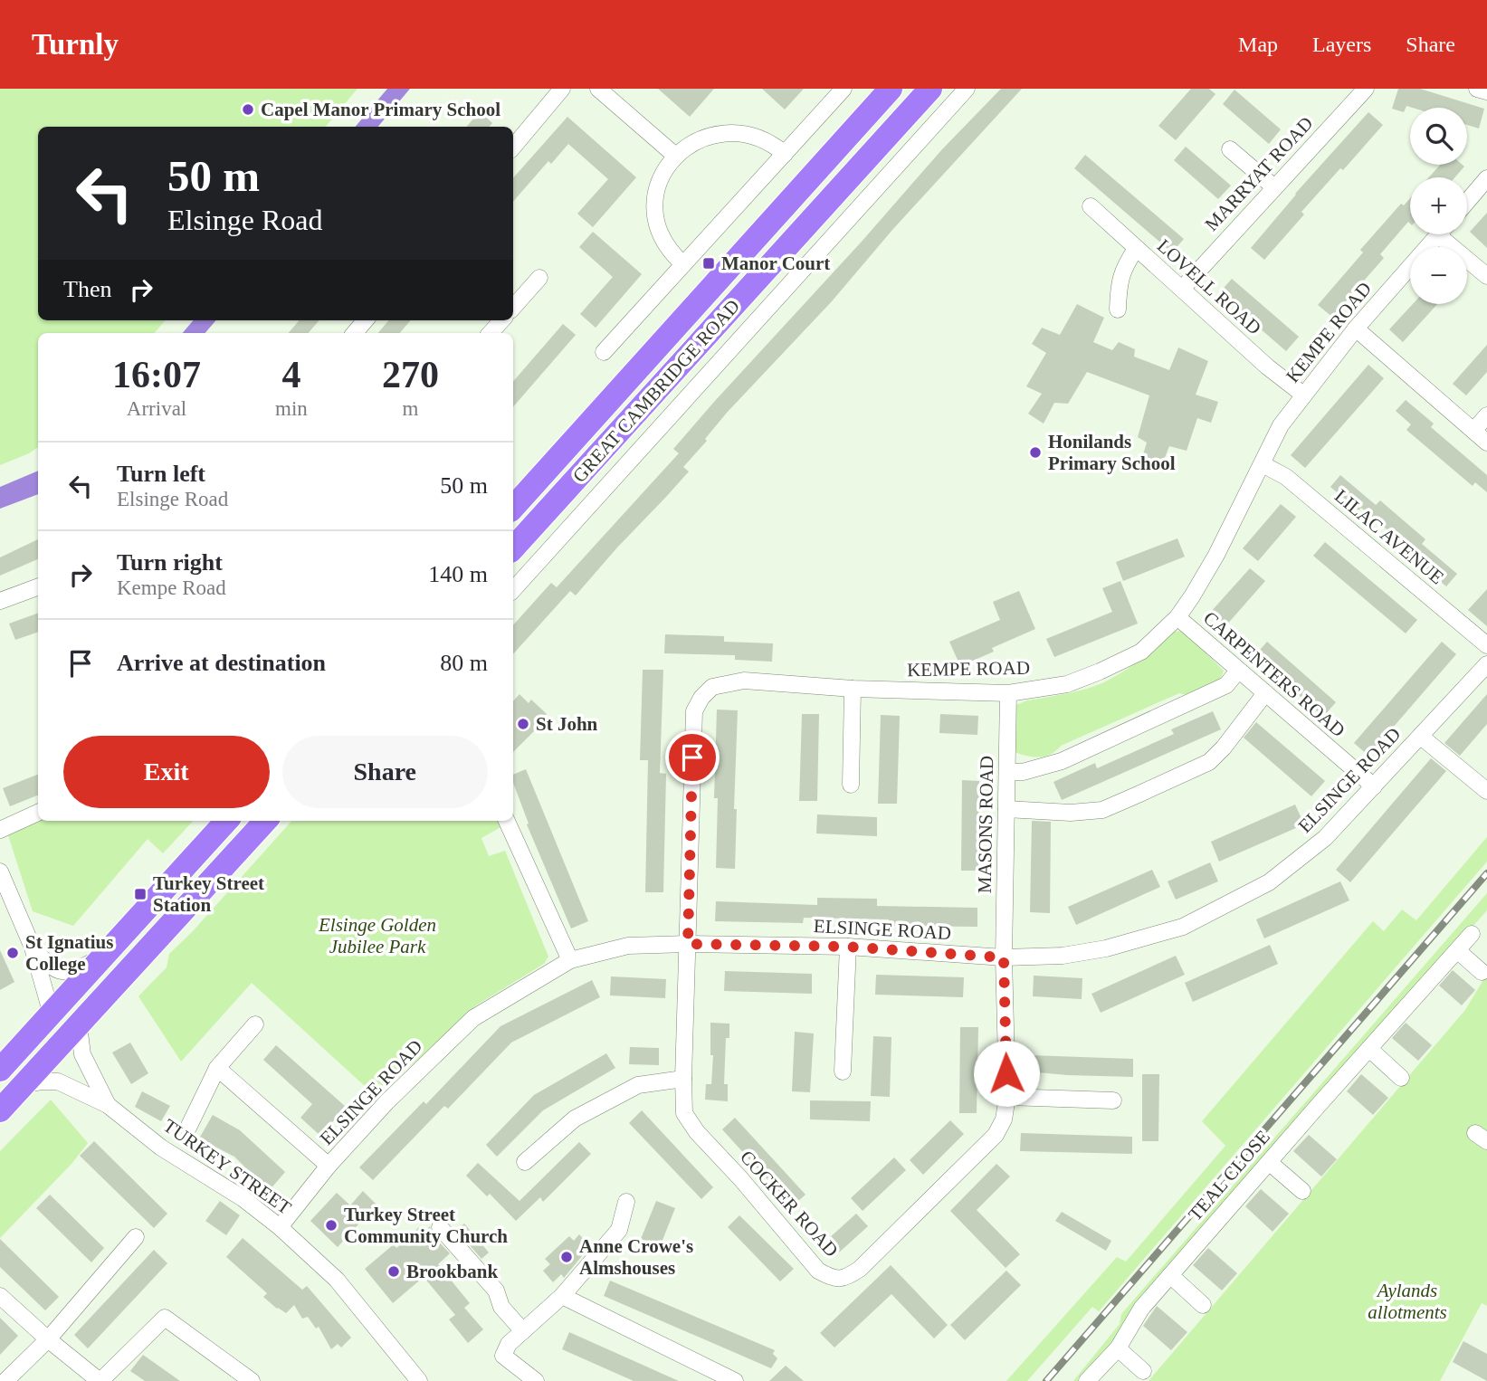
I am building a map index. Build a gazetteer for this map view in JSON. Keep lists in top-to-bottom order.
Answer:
{
  "streets": {
    "highway": ["GREAT CAMBRIDGE ROAD"],
    "street": [
      "MARRYAT ROAD",
      "LOVELL ROAD",
      "KEMPE ROAD",
      "LILAC AVENUE",
      "CARPENTERS ROAD",
      "ELSINGE ROAD",
      "MASONS ROAD",
      "TURKEY STREET",
      "TEAL CLOSE",
      "COCKER ROAD"
    ]
  },
  "crossings": [
    ["MARRYAT ROAD", "LOVELL ROAD"],
    ["LOVELL ROAD", "KEMPE ROAD"],
    ["KEMPE ROAD", "LILAC AVENUE"],
    ["KEMPE ROAD", "CARPENTERS ROAD"],
    ["KEMPE ROAD", "ELSINGE ROAD"],
    ["KEMPE ROAD", "MASONS ROAD"],
    ["KEMPE ROAD", "COCKER ROAD"],
    ["CARPENTERS ROAD", "ELSINGE ROAD"],
    ["ELSINGE ROAD", "MASONS ROAD"],
    ["ELSINGE ROAD", "TURKEY STREET"],
    ["ELSINGE ROAD", "COCKER ROAD"],
    ["MASONS ROAD", "COCKER ROAD"]
  ],
  "parks": ["Elsinge Golden Jubilee Park", "Aylands allotments"],
  "places": {
    "other": [
      "Capel Manor Primary School",
      "Honilands Primary School",
      "St John",
      "St Ignatius College",
      "Turkey Street Community Church",
      "Anne Crowe's Almshouses",
      "Brookbank"
    ],
    "transit": ["Manor Court", "Turkey Street Station"]
  },
  "page": {
    "header": "Turnly",
    "nav": ["Map", "Layers", "Share"],
    "map_buttons": ["+", "−"],
    "turn": ["50 m", "Elsinge Road"],
    "then": "Then",
    "eta": [
      "16:07",
      "Arrival",
      "4",
      "min",
      "270",
      "m"
    ],
    "list": [
      {
        "name": "Turn left",
        "note": "Elsinge Road",
        "value": "50 m"
      },
      {
        "name": "Turn right",
        "note": "Kempe Road",
        "value": "140 m"
      },
      {
        "name": "Arrive at destination",
        "value": "80 m"
      }
    ],
    "buttons": ["Exit", "Share"]
  }
}
